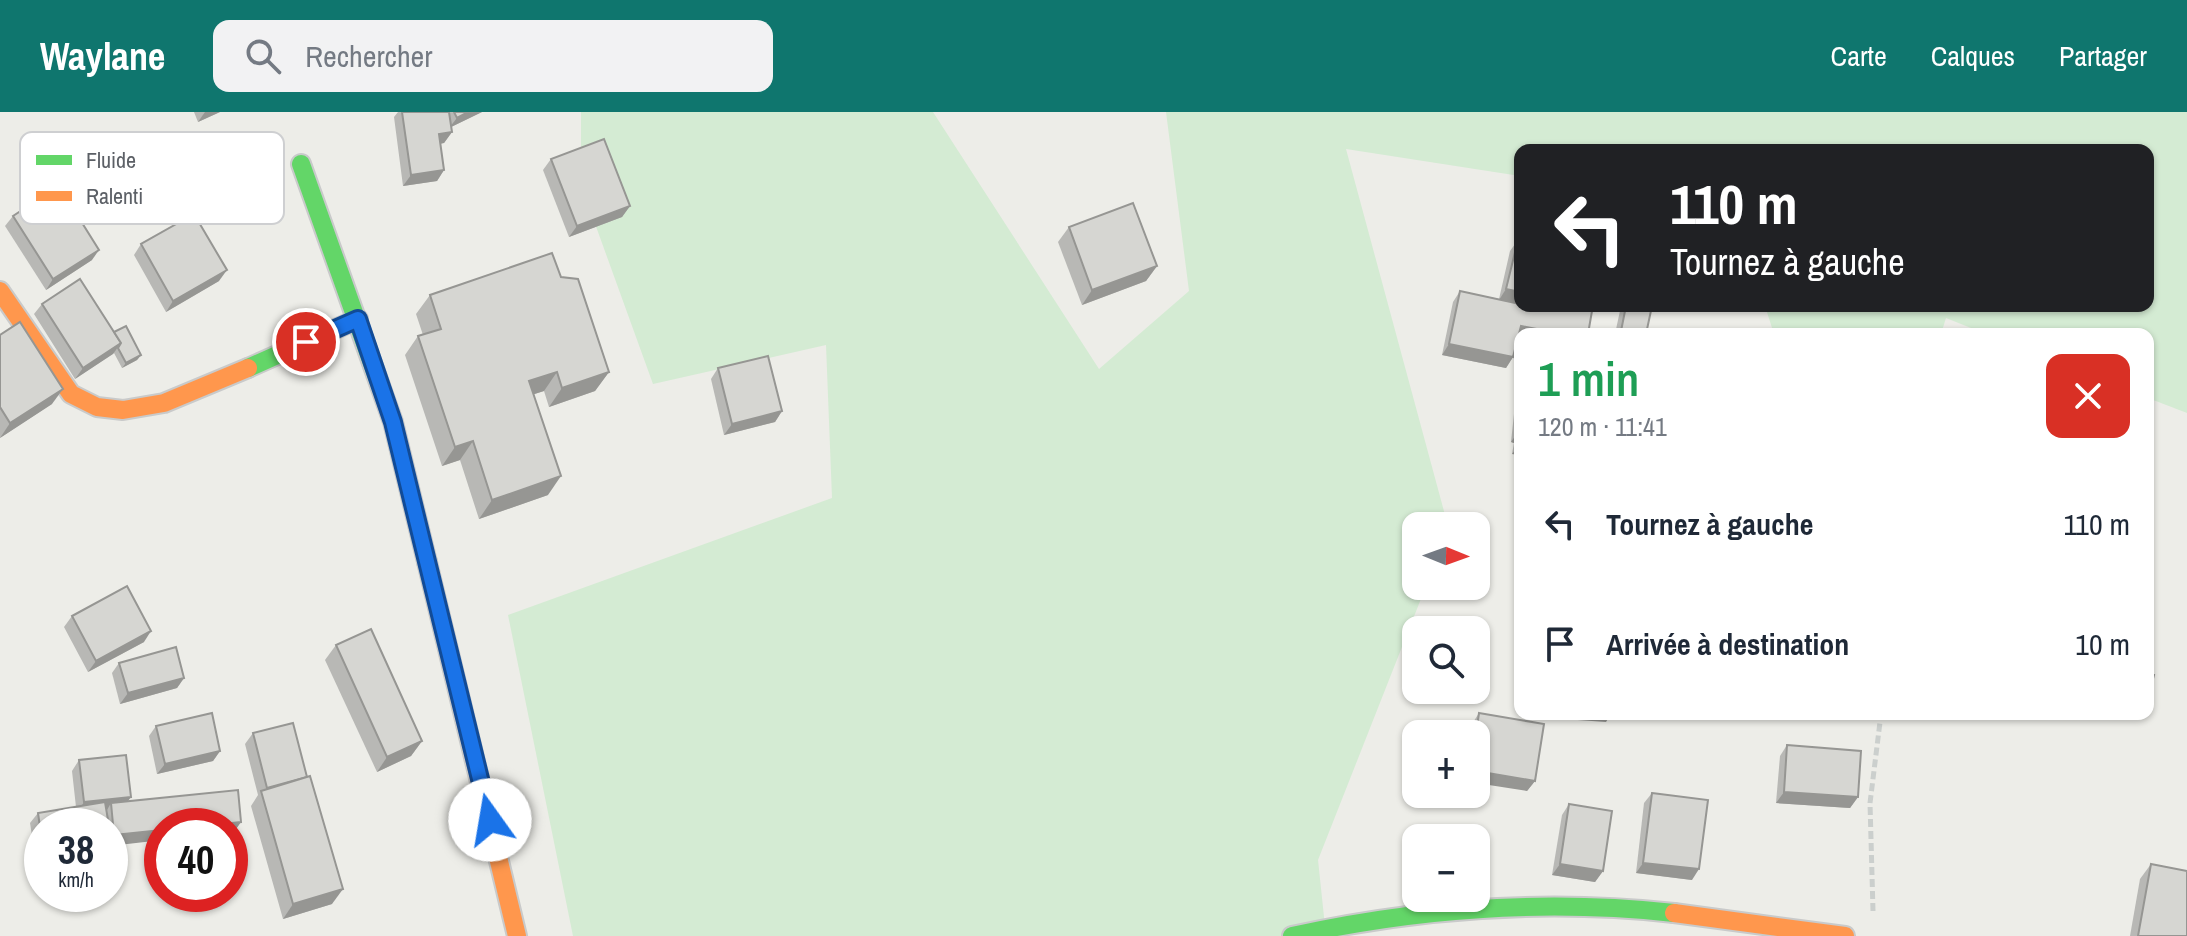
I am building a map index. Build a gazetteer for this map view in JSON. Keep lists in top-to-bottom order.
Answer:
{
  "legend": ["Fluide", "Ralenti"],
  "north": "right",
  "page": {
    "header": "Waylane",
    "search": "Rechercher",
    "nav": ["Carte", "Calques", "Partager"],
    "turn": ["110 m", "Tournez à gauche"],
    "heading": ["1 min", "120 m · 11:41"],
    "list": [
      {
        "name": "Tournez à gauche",
        "value": "110 m"
      },
      {
        "name": "Arrivée à destination",
        "value": "10 m"
      }
    ],
    "map_buttons": ["+", "−"],
    "speed": "38 km/h",
    "limit": "40"
  }
}
